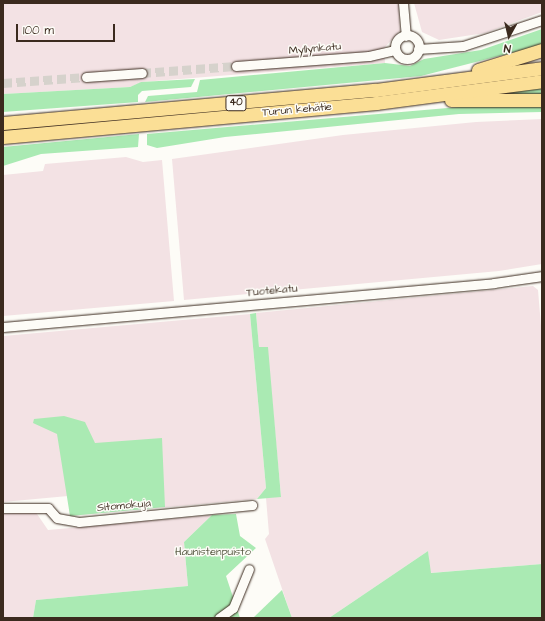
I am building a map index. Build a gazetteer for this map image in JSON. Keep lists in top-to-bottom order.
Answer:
{
  "streets": {
    "highway": ["40", "Turun kehätie"],
    "street": ["Myllynkatu", "Tuotekatu", "Sitomokuja"]
  },
  "parks": ["Haunistenpuisto"],
  "scale_bar": "100 m",
  "north": "bottom"
}
